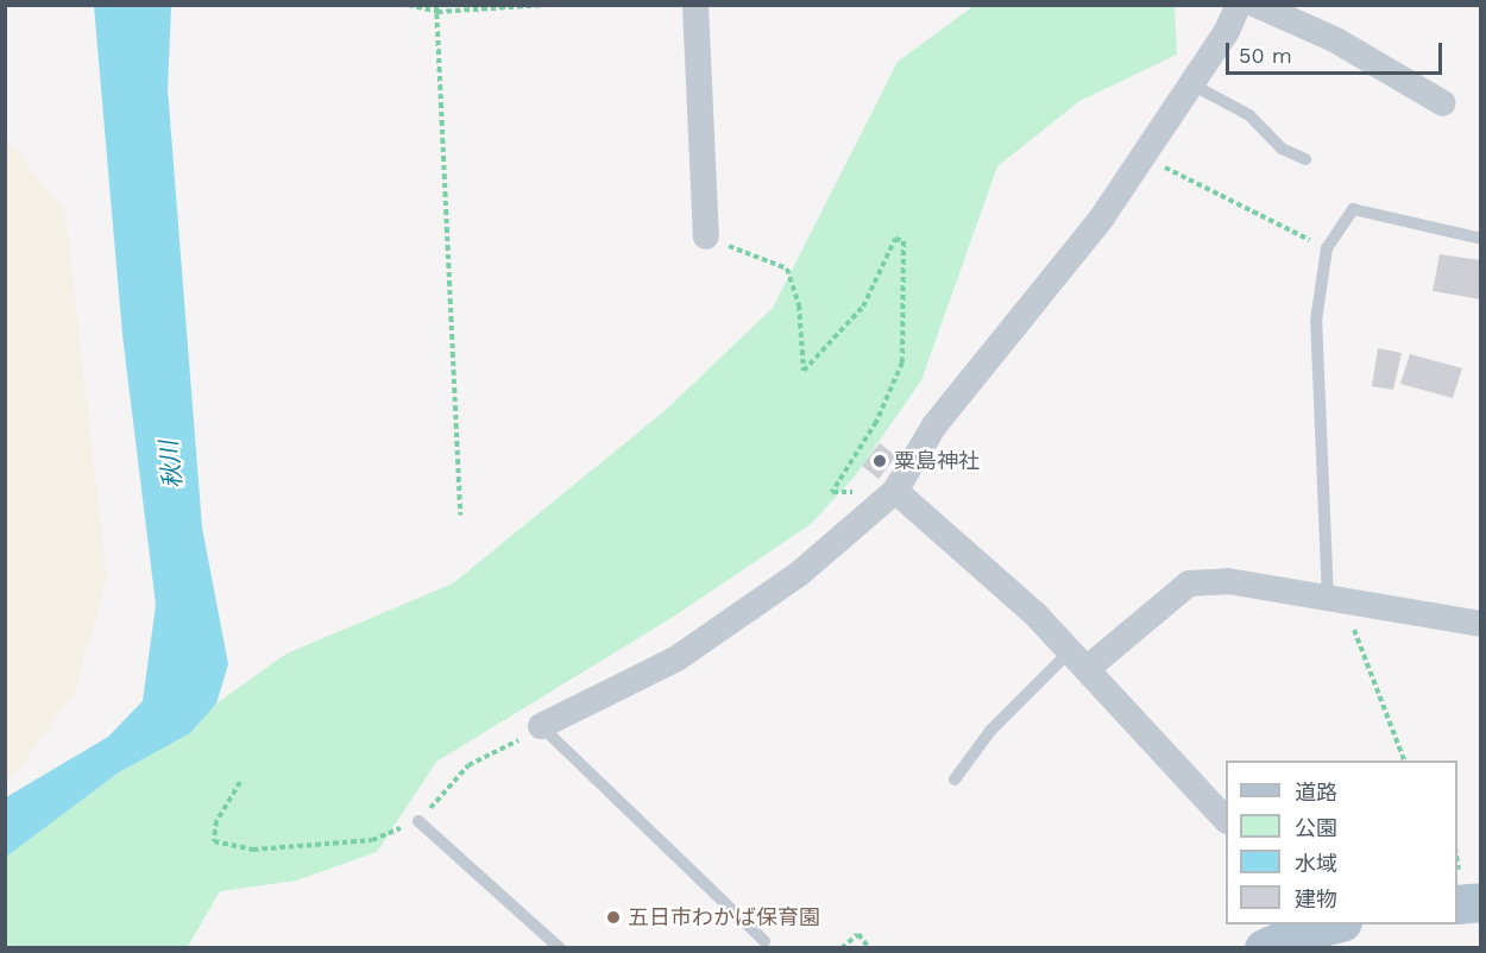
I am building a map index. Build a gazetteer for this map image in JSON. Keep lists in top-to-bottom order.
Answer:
{
  "water": ["秋川"],
  "places": ["粟島神社", "五日市わかば保育園"],
  "legend": [
    "道路",
    "公園",
    "水域",
    "建物"
  ],
  "scale_bar": "50 m"
}
